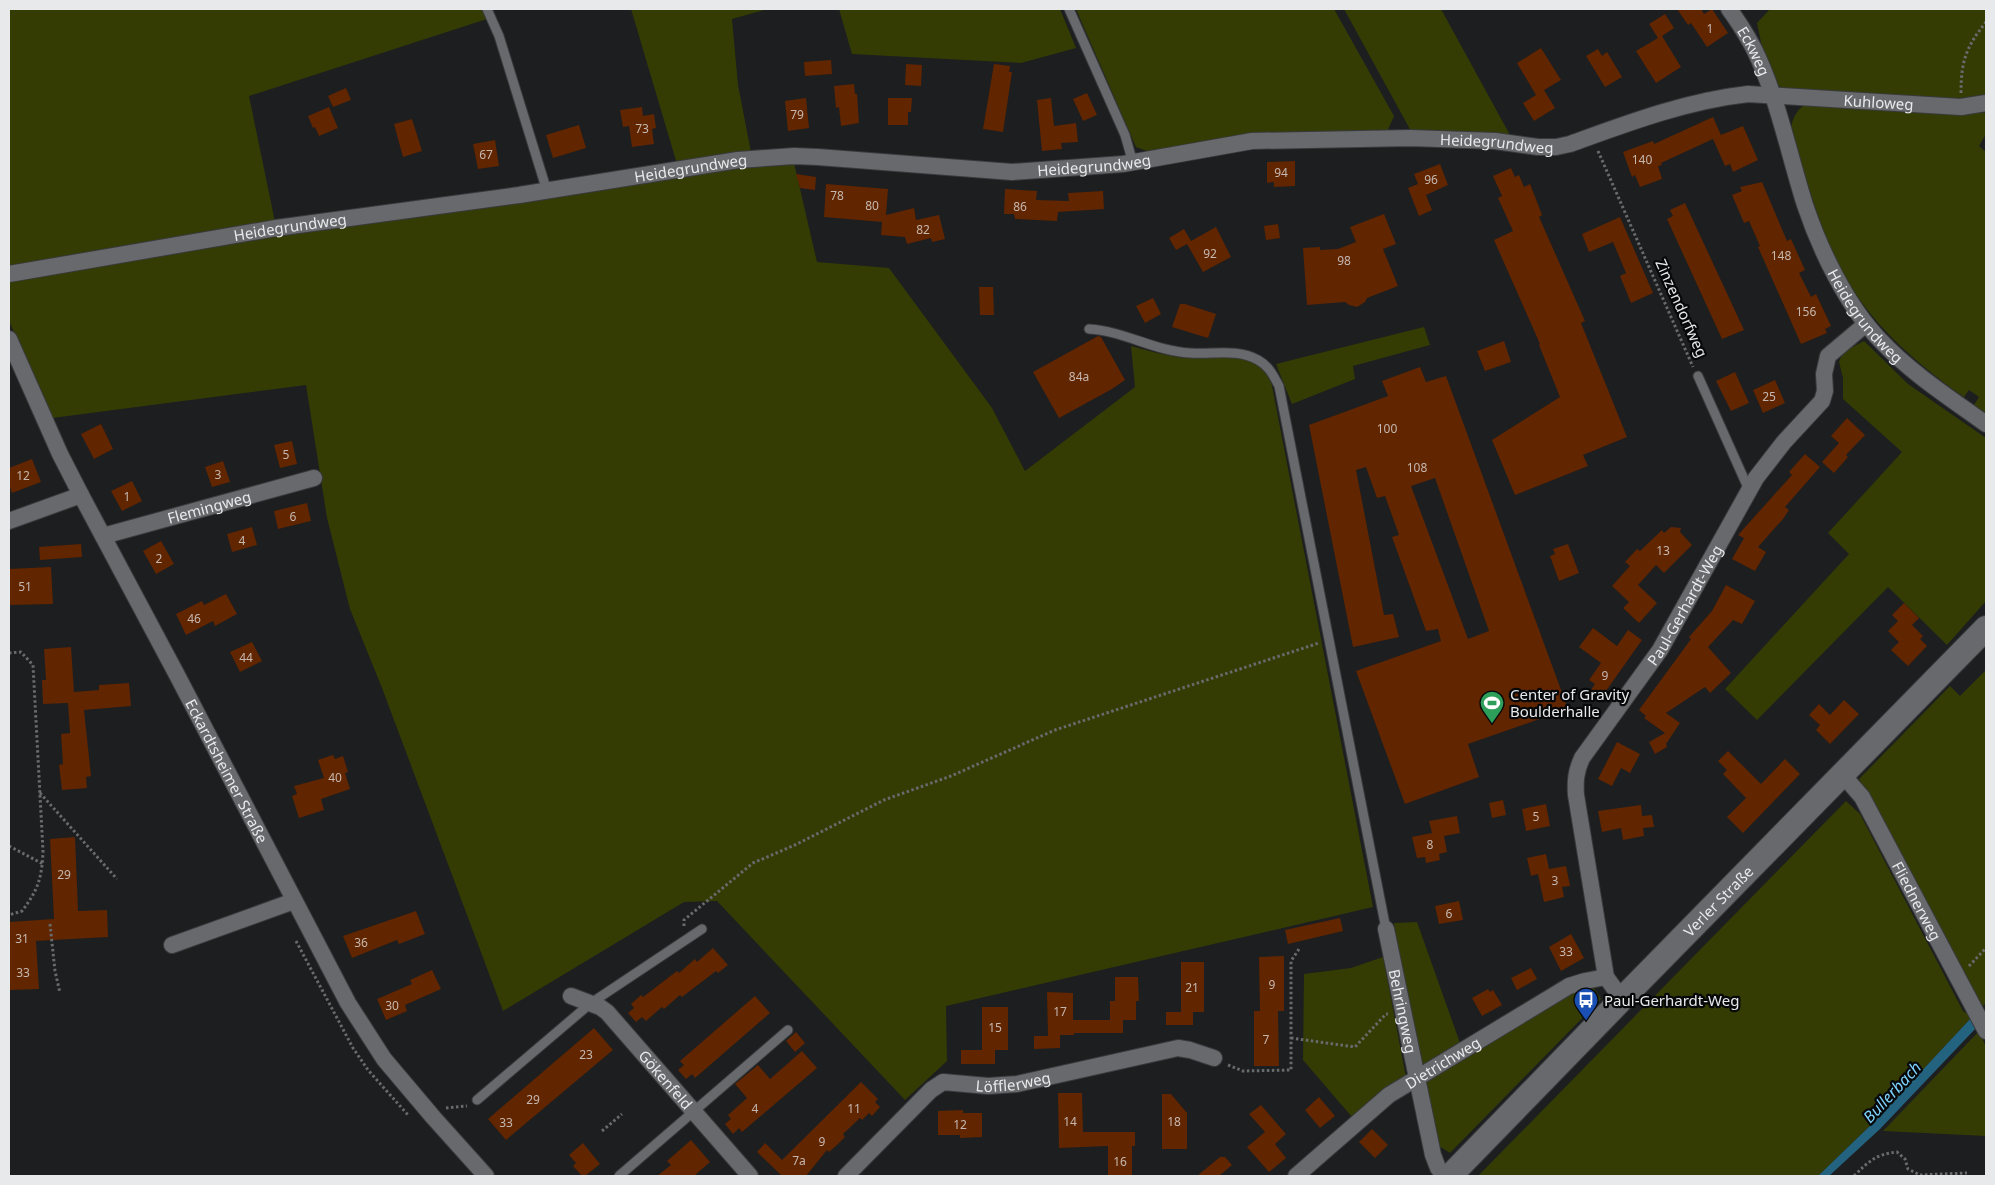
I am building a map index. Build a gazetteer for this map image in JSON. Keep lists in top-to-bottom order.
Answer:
{
  "streets": {
    "main road": ["Verler Straße"],
    "street": [
      "Eckweg",
      "Kuhloweg",
      "Heidegrundweg",
      "Flemingweg",
      "Paul-Gerhardt-Weg",
      "Eckardtsheimer Straße",
      "Fliednerweg",
      "Behringweg",
      "Dietrichweg",
      "Gökenfeld",
      "Löfflerweg"
    ],
    "lane": ["Zinzendorfweg"]
  },
  "crossings": [
    ["Eckweg", "Kuhloweg"],
    ["Eckweg", "Heidegrundweg"],
    ["Kuhloweg", "Heidegrundweg"],
    ["Heidegrundweg", "Zinzendorfweg"],
    ["Heidegrundweg", "Paul-Gerhardt-Weg"],
    ["Zinzendorfweg", "Paul-Gerhardt-Weg"],
    ["Flemingweg", "Eckardtsheimer Straße"],
    ["Paul-Gerhardt-Weg", "Verler Straße"],
    ["Paul-Gerhardt-Weg", "Dietrichweg"],
    ["Verler Straße", "Fliednerweg"],
    ["Behringweg", "Dietrichweg"]
  ],
  "water": ["Bullerbach"],
  "places": {
    "sports": ["Center of Gravity Boulderhalle"],
    "bus stop": ["Paul-Gerhardt-Weg"]
  },
  "house_numbers": [
    "1",
    "79",
    "73",
    "67",
    "140",
    "94",
    "96",
    "78",
    "80",
    "86",
    "82",
    "92",
    "148",
    "98",
    "156",
    "84a",
    "25",
    "100",
    "5",
    "108",
    "3",
    "12",
    "1",
    "6",
    "4",
    "13",
    "2",
    "51",
    "46",
    "44",
    "9",
    "40",
    "5",
    "8",
    "29",
    "3",
    "6",
    "31",
    "36",
    "33",
    "33",
    "9",
    "21",
    "30",
    "17",
    "15",
    "7",
    "23",
    "29",
    "4",
    "11",
    "14",
    "18",
    "33",
    "12",
    "9",
    "7a",
    "16"
  ]
}
